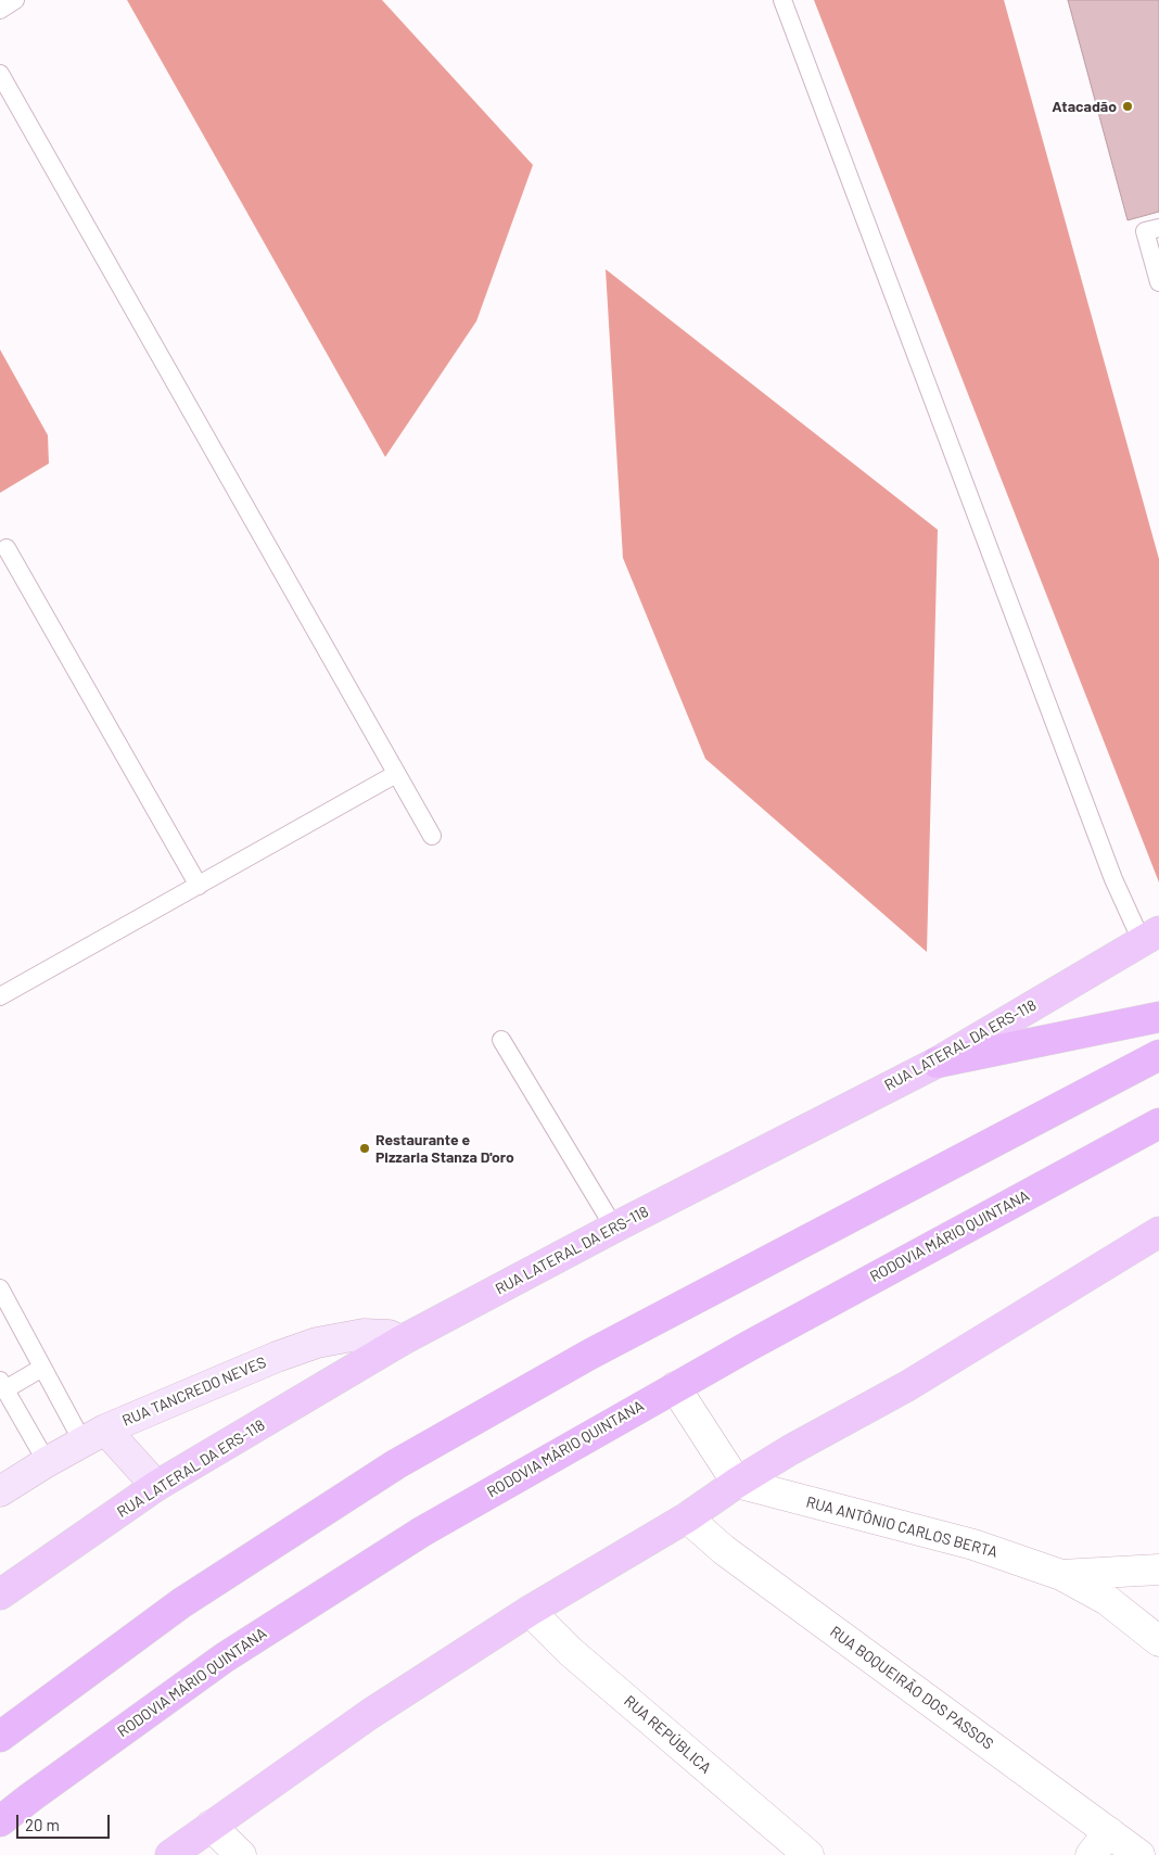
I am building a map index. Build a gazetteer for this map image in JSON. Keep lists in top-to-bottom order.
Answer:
{
  "streets": {
    "highway": ["RODOVIA MÁRIO QUINTANA"],
    "main road": ["RUA LATERAL DA ERS-118", "RUA TANCREDO NEVES"],
    "street": ["RUA ANTÔNIO CARLOS BERTA", "RUA BOQUEIRÃO DOS PASSOS", "RUA REPÚBLICA"]
  },
  "crossings": [
    ["RUA LATERAL DA ERS-118", "RUA TANCREDO NEVES"]
  ],
  "places": ["Atacadão", "Restaurante e Pizzaria Stanza D'oro"],
  "scale_bar": "20 m"
}
